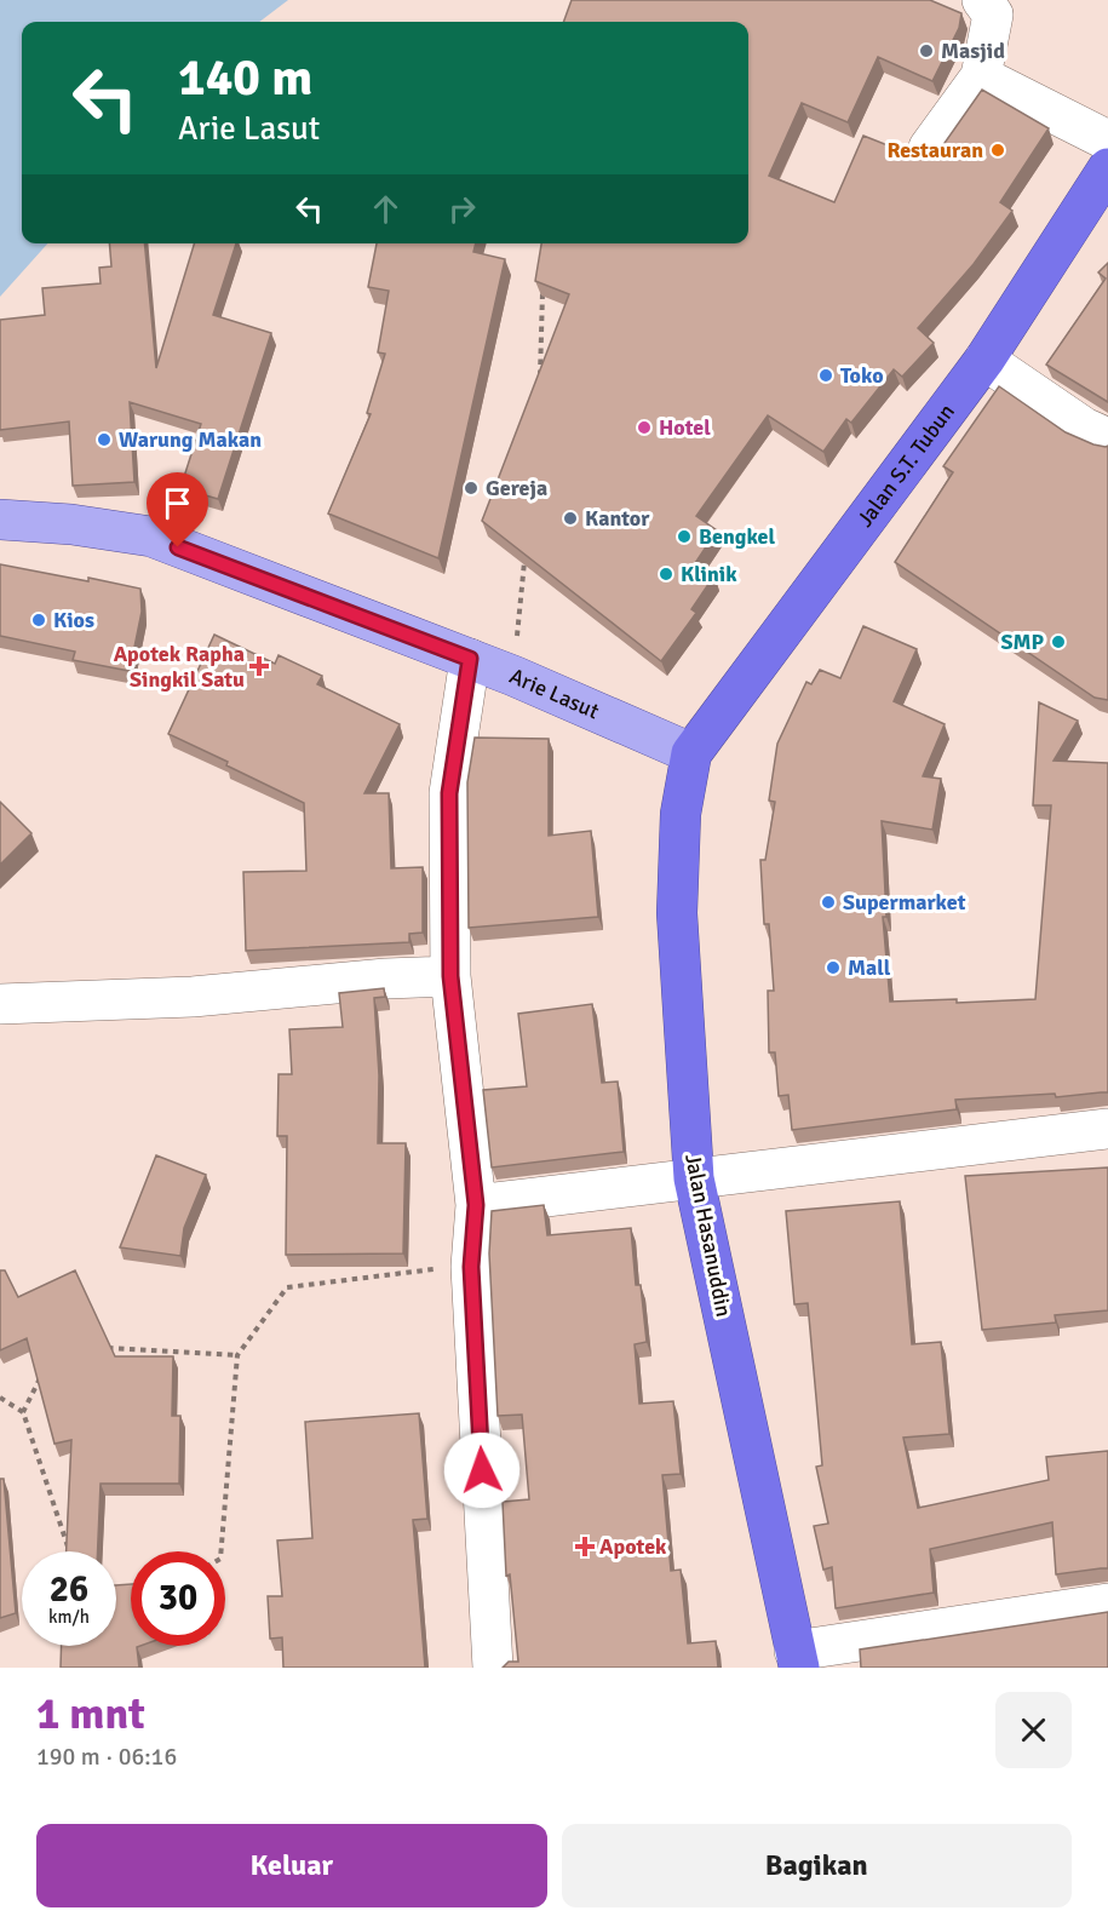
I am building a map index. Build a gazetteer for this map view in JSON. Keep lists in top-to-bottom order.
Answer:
{
  "streets": {
    "highway": ["Jalan S.T. Tubun", "Jalan Hasanuddin"],
    "main road": ["Arie Lasut"]
  },
  "crossings": [
    ["Jalan S.T. Tubun", "Arie Lasut"],
    ["Jalan S.T. Tubun", "Jalan Hasanuddin"],
    ["Arie Lasut", "Jalan Hasanuddin"]
  ],
  "places": {
    "other": [
      "Masjid",
      "Restauran",
      "Toko",
      "Hotel",
      "Warung Makan",
      "Gereja",
      "Kantor",
      "Bengkel",
      "Klinik",
      "Kios",
      "SMP",
      "Supermarket",
      "Mall"
    ],
    "health": ["Apotek Rapha Singkil Satu", "Apotek"]
  },
  "page": {
    "turn": ["140 m", "Arie Lasut"],
    "speed": "26 km/h",
    "limit": "30",
    "heading": ["1 mnt", "190 m · 06:16"],
    "buttons": ["Keluar", "Bagikan"]
  }
}
